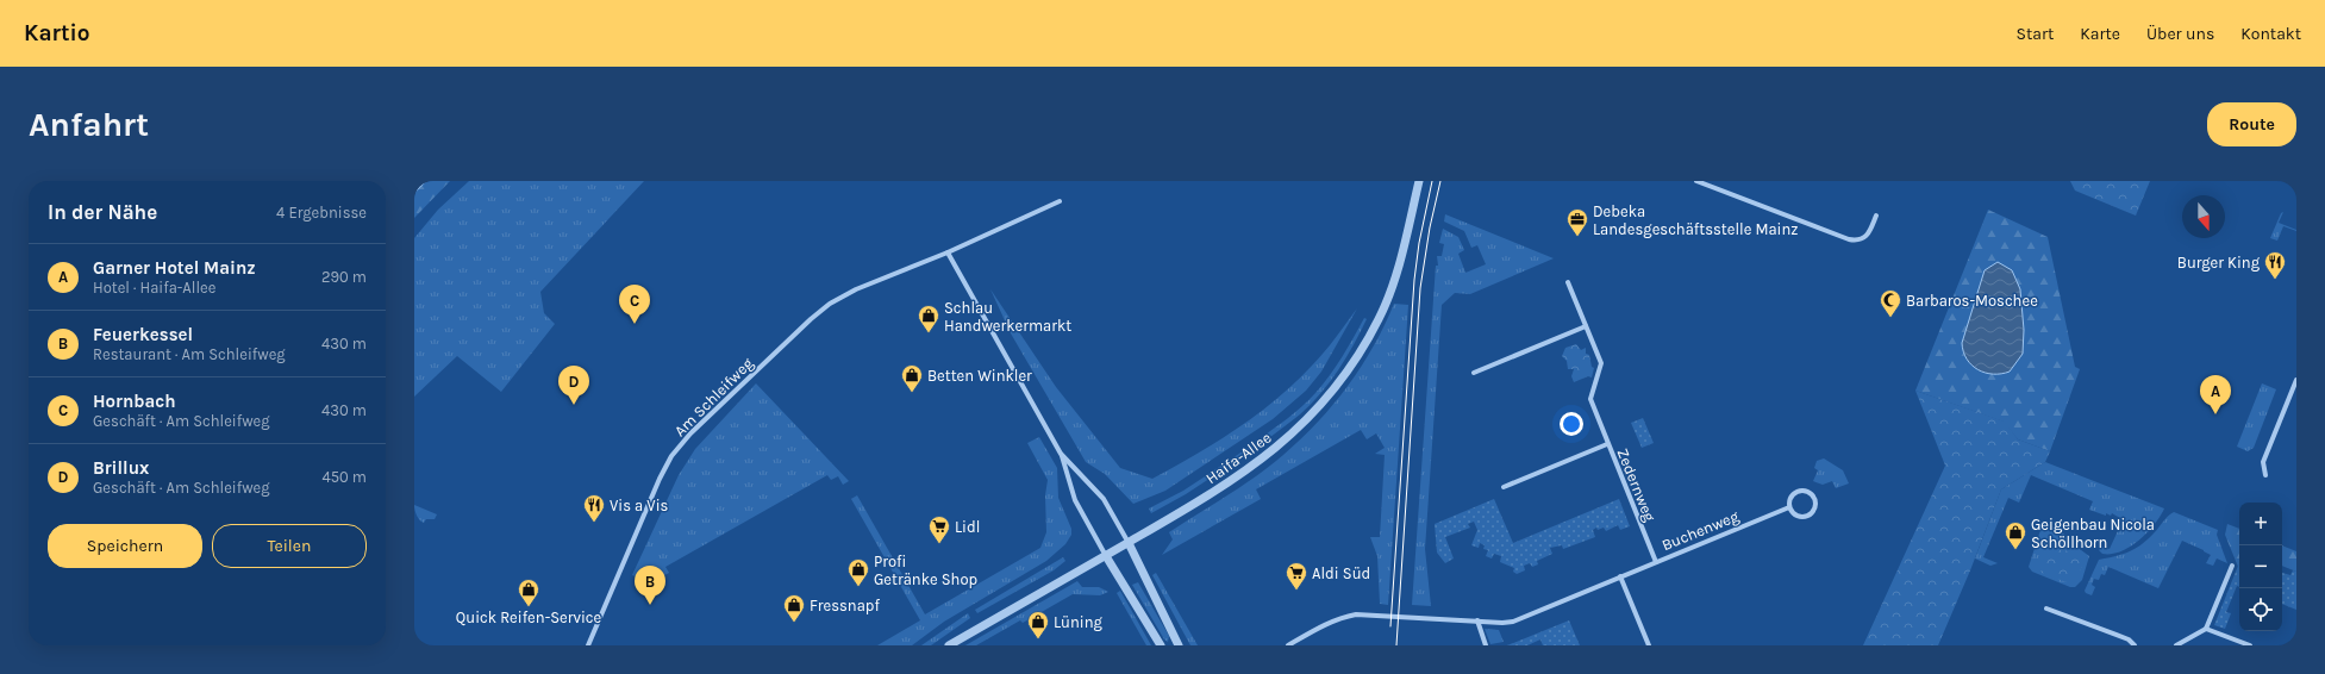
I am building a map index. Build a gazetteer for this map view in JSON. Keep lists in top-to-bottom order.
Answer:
{
  "streets": {
    "street": [
      "Am Schleifweg",
      "Haifa-Allee",
      "Zedernweg",
      "Buchenweg"
    ]
  },
  "crossings": [
    ["Zedernweg", "Buchenweg"]
  ],
  "places": {
    "office": ["Debeka Landesgeschäftsstelle Mainz"],
    "restaurant": ["Burger King", "Vis a Vis"],
    "mosque": ["Barbaros-Moschee"],
    "shop": [
      "Schlau Handwerkermarkt",
      "Betten Winkler",
      "Geigenbau Nicola Schöllhorn",
      "Profi Getränke Shop",
      "Quick Reifen-Service",
      "Fressnapf",
      "Lüning"
    ],
    "supermarket": ["Lidl", "Aldi Süd"]
  },
  "north": "bottom",
  "page": {
    "header": "Kartio",
    "nav": [
      "Start",
      "Karte",
      "Über uns",
      "Kontakt"
    ],
    "buttons": [
      "Route",
      ["Speichern", "Teilen"]
    ],
    "title": "Anfahrt",
    "heading": ["In der Nähe", "4 Ergebnisse"],
    "list": [
      {
        "mark": "A",
        "name": "Garner Hotel Mainz",
        "note": "Hotel · Haifa-Allee",
        "value": "290 m"
      },
      {
        "mark": "B",
        "name": "Feuerkessel",
        "note": "Restaurant · Am Schleifweg",
        "value": "430 m"
      },
      {
        "mark": "C",
        "name": "Hornbach",
        "note": "Geschäft · Am Schleifweg",
        "value": "430 m"
      },
      {
        "mark": "D",
        "name": "Brillux",
        "note": "Geschäft · Am Schleifweg",
        "value": "450 m"
      }
    ],
    "pins": [
      "C",
      "D",
      "A",
      "B"
    ],
    "map_buttons": ["+", "−"]
  }
}
